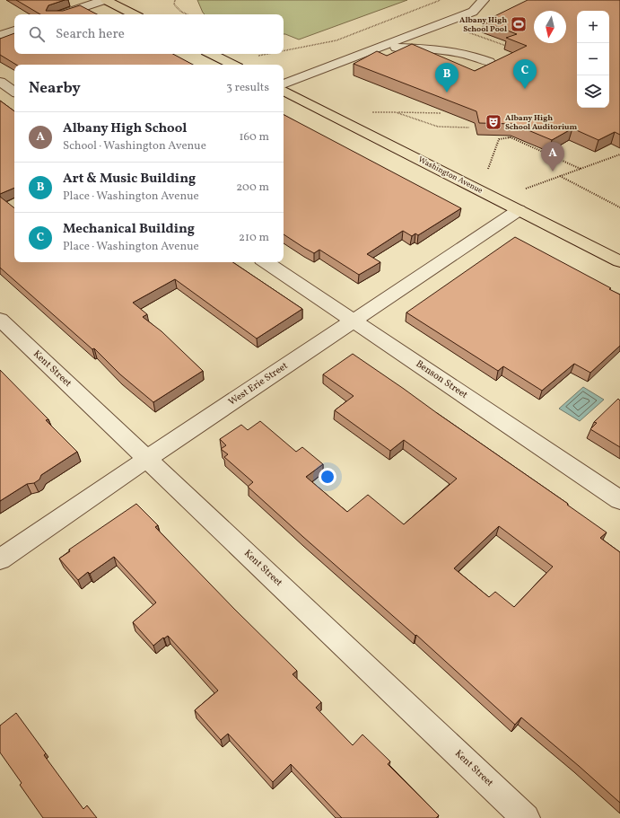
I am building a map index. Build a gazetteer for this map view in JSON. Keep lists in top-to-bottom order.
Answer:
{
  "streets": {
    "main road": ["Washington Avenue"],
    "street": ["Kent Street", "Benson Street", "West Erie Street"]
  },
  "crossings": [
    ["Washington Avenue", "West Erie Street"],
    ["Kent Street", "West Erie Street"],
    ["Benson Street", "West Erie Street"]
  ],
  "places": {
    "sports": ["Albany High School Pool"],
    "theatre": ["Albany High School Auditorium"]
  },
  "north": "bottom",
  "page": {
    "map_buttons": ["+", "−"],
    "search": "Search here",
    "pins": ["C", "B", "A"],
    "heading": ["Nearby", "3 results"],
    "list": [
      {
        "mark": "A",
        "name": "Albany High School",
        "note": "School · Washington Avenue",
        "value": "160 m"
      },
      {
        "mark": "B",
        "name": "Art & Music Building",
        "note": "Place · Washington Avenue",
        "value": "200 m"
      },
      {
        "mark": "C",
        "name": "Mechanical Building",
        "note": "Place · Washington Avenue",
        "value": "210 m"
      }
    ]
  }
}
